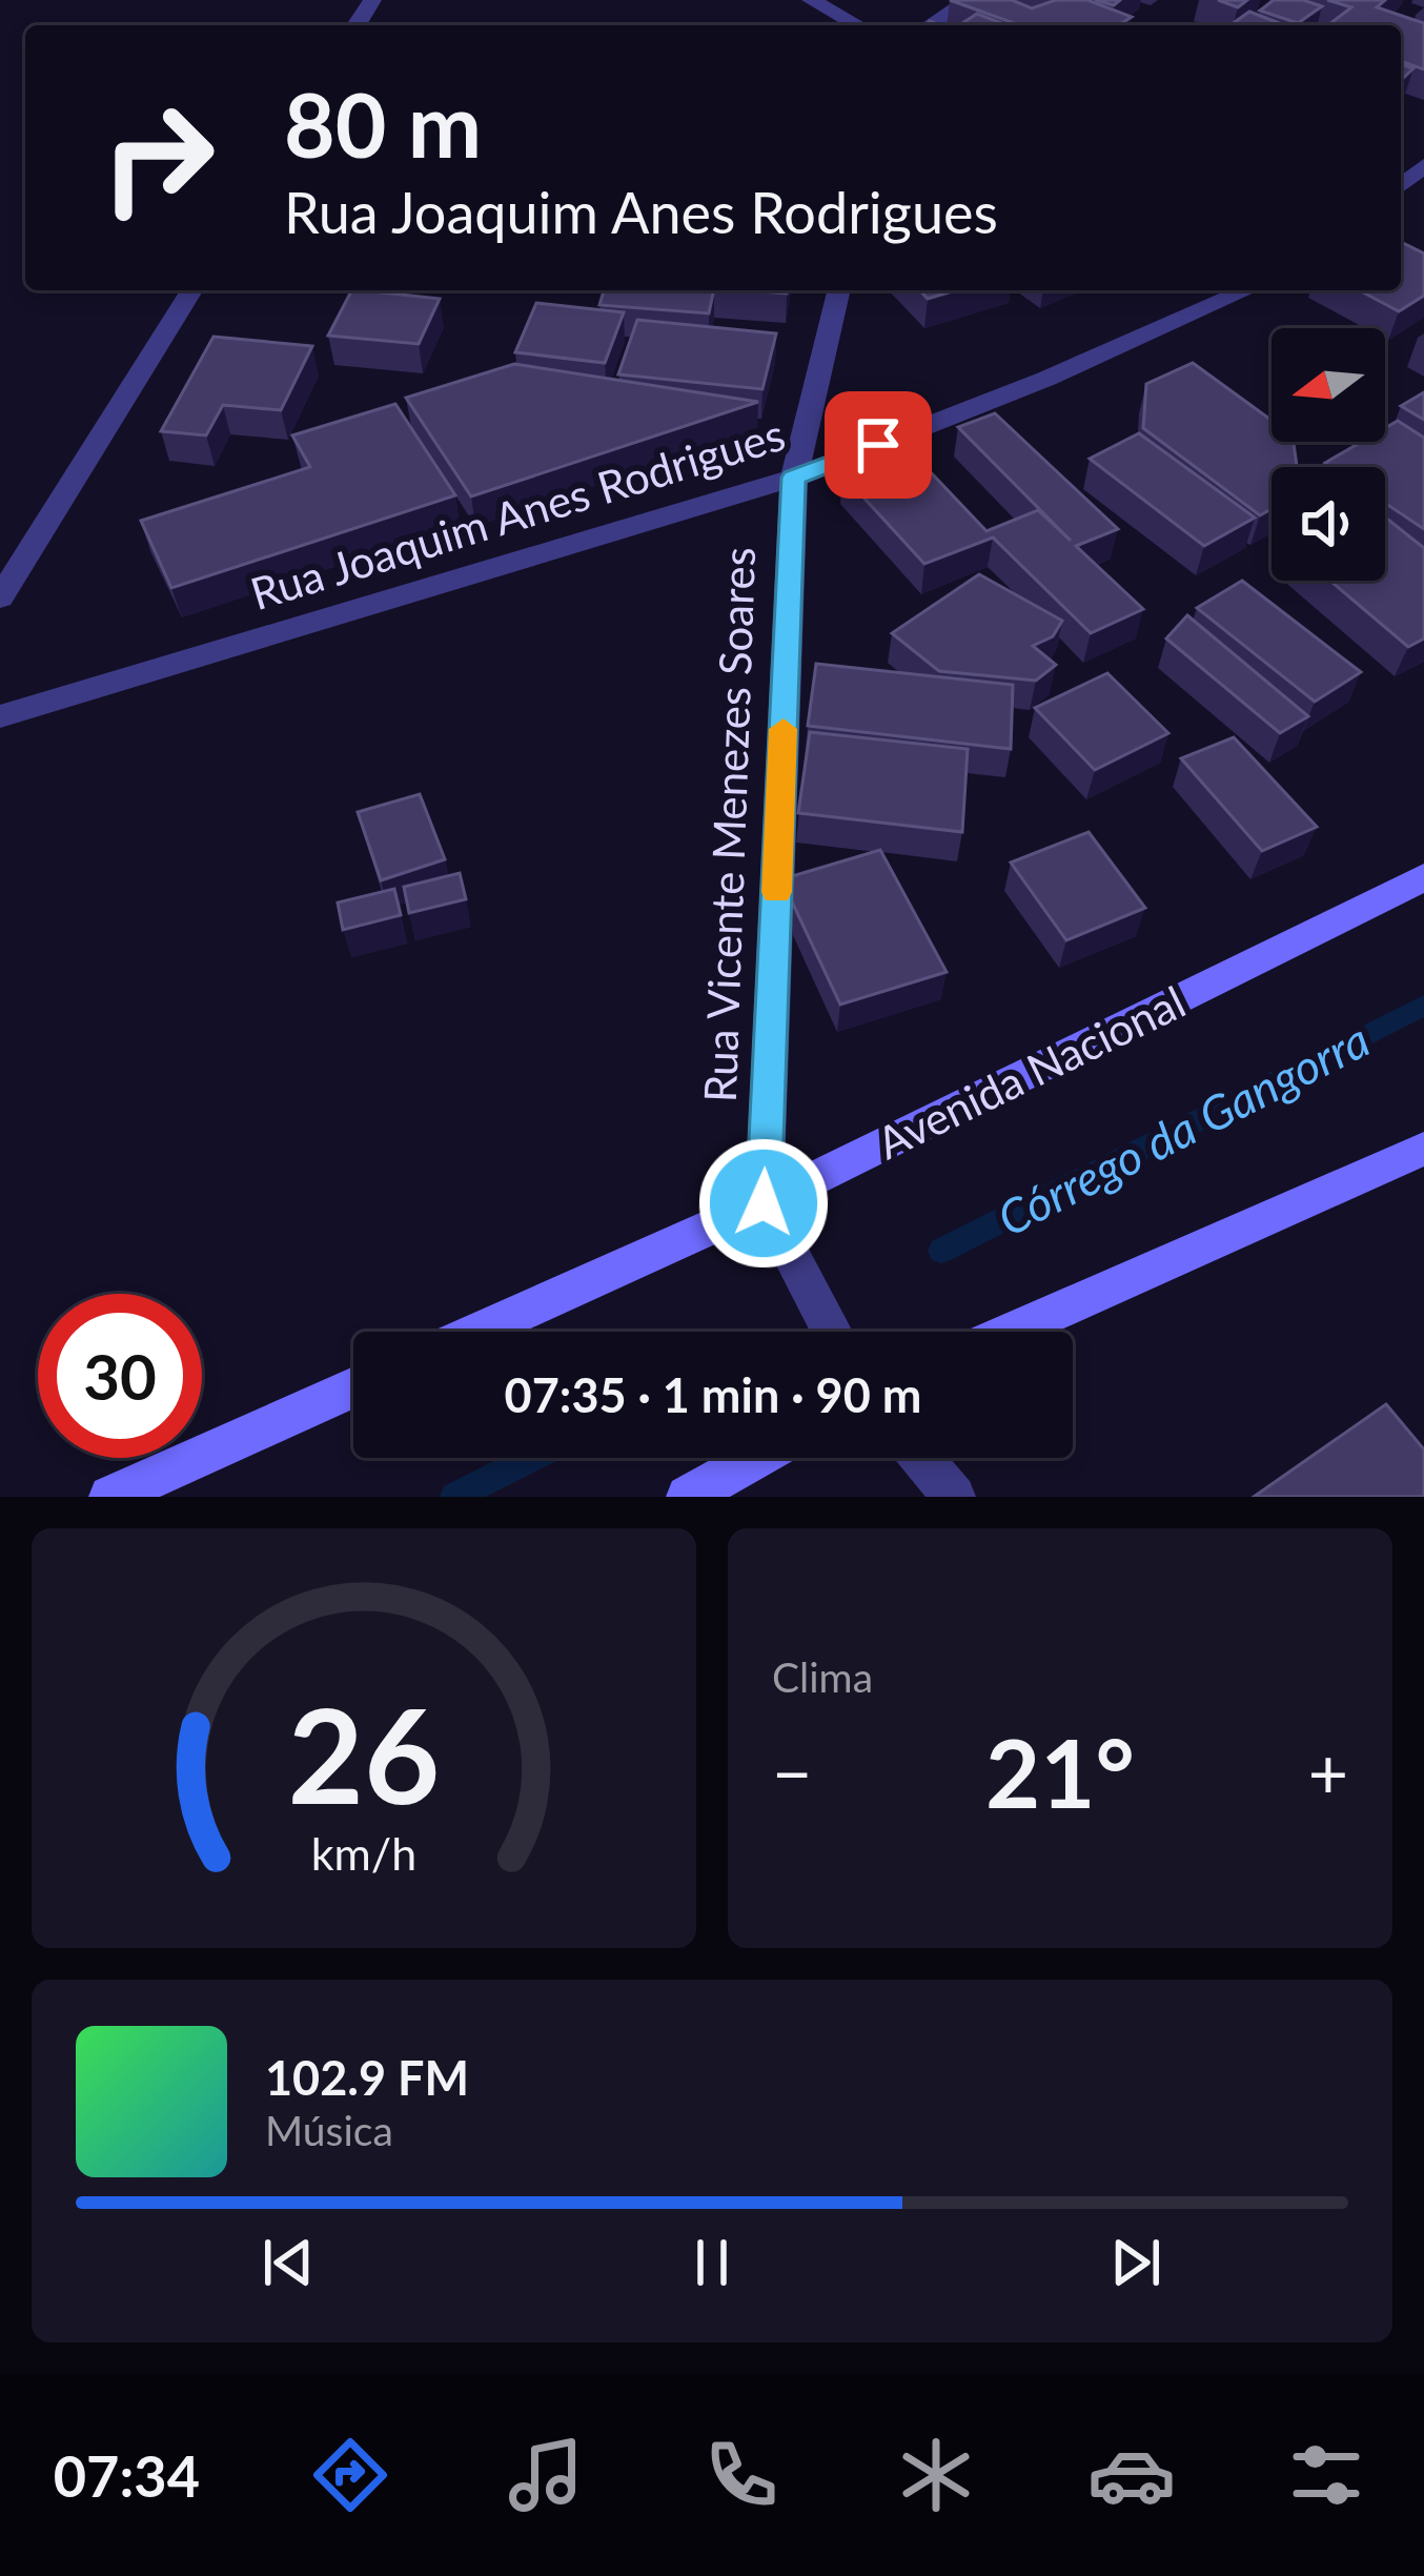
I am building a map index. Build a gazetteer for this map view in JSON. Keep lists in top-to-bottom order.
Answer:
{
  "streets": {
    "street": ["Rua Joaquim Anes Rodrigues", "Rua Vicente Menezes Soares", "Avenida Nacional"]
  },
  "crossings": [
    ["Rua Joaquim Anes Rodrigues", "Rua Vicente Menezes Soares"],
    ["Rua Vicente Menezes Soares", "Avenida Nacional"]
  ],
  "water": ["Córrego da Gangorra"],
  "north": "left",
  "page": {
    "turn": ["80 m", "Rua Joaquim Anes Rodrigues"],
    "limit": "30",
    "trip": "07:35 · 1 min · 90 m",
    "tile": "Clima",
    "heat": ["−", "21°", "+"],
    "song": ["102.9 FM", "Música"],
    "tabs": "07:34",
    "gauge": ["26", "km/h"]
  }
}
